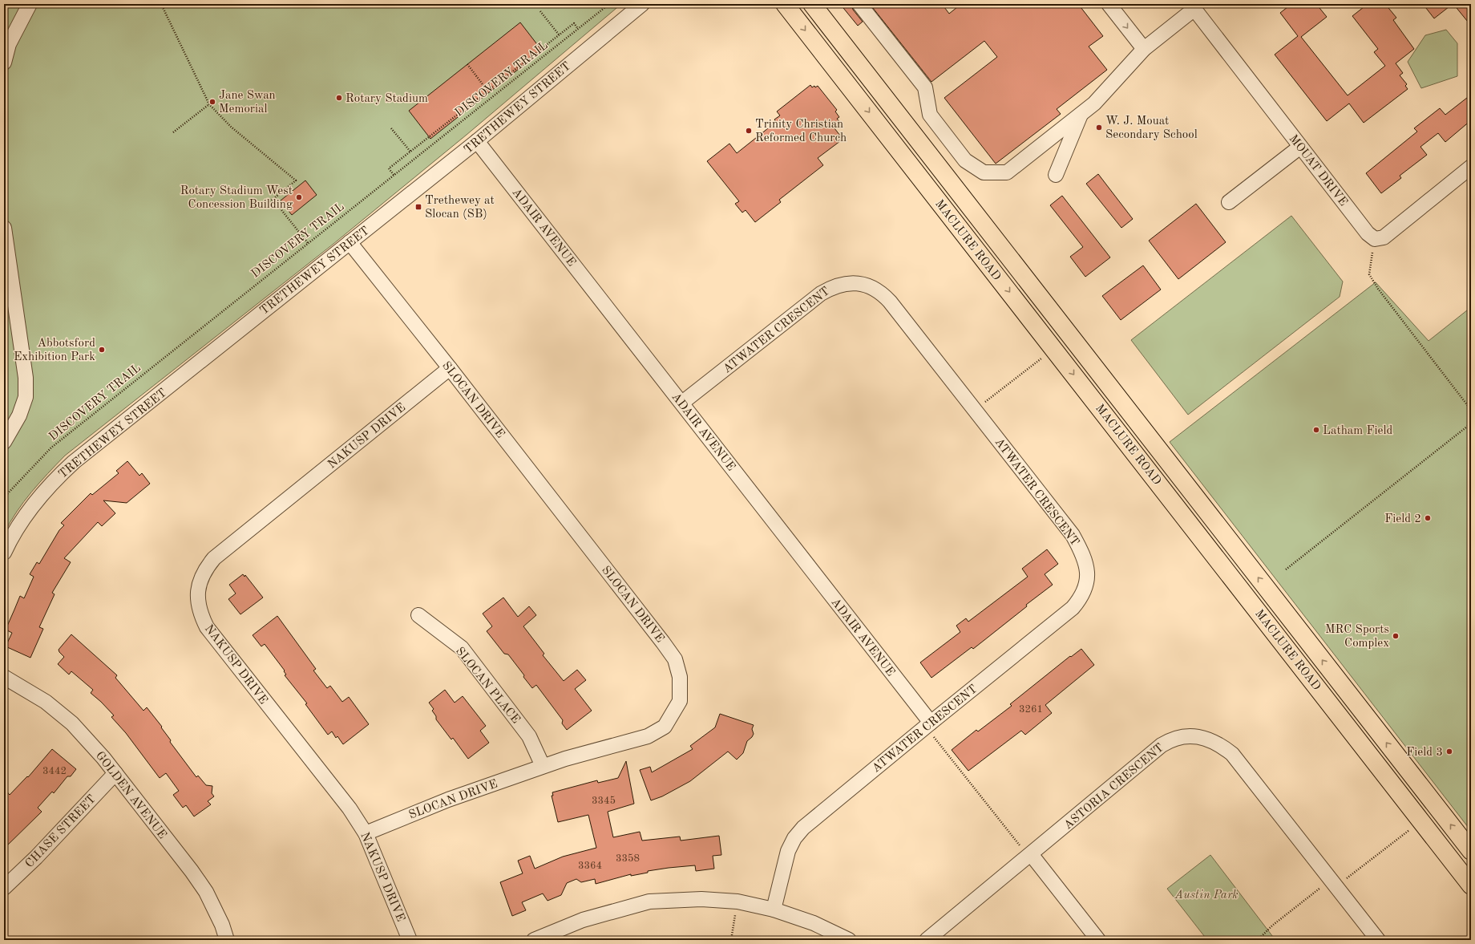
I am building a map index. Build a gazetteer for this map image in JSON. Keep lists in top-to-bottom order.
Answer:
{
  "streets": {
    "main road": ["MACLURE ROAD"],
    "street": [
      "TRETHEWEY STREET",
      "MOUAT DRIVE",
      "ADAIR AVENUE",
      "ATWATER CRESCENT",
      "SLOCAN DRIVE",
      "NAKUSP DRIVE",
      "SLOCAN PLACE",
      "ASTORIA CRESCENT",
      "GOLDEN AVENUE",
      "CHASE STREET"
    ],
    "path": ["DISCOVERY TRAIL"]
  },
  "crossings": [
    ["TRETHEWEY STREET", "ADAIR AVENUE"],
    ["TRETHEWEY STREET", "SLOCAN DRIVE"],
    ["ADAIR AVENUE", "ATWATER CRESCENT"],
    ["SLOCAN DRIVE", "NAKUSP DRIVE"],
    ["SLOCAN DRIVE", "SLOCAN PLACE"],
    ["GOLDEN AVENUE", "CHASE STREET"]
  ],
  "parks": ["Austin Park"],
  "places": {
    "other": [
      "Rotary Stadium",
      "Jane Swan Memorial",
      "W. J. Mouat Secondary School",
      "Trinity Christian Reformed Church",
      "Rotary Stadium West Concession Building",
      "Abbotsford Exhibition Park",
      "Latham Field",
      "Field 2",
      "MRC Sports Complex",
      "Field 3"
    ],
    "transit": ["Trethewey at Slocan (SB)"]
  },
  "house_numbers": [
    "3261",
    "3442",
    "3345",
    "3358",
    "3364"
  ]
}
